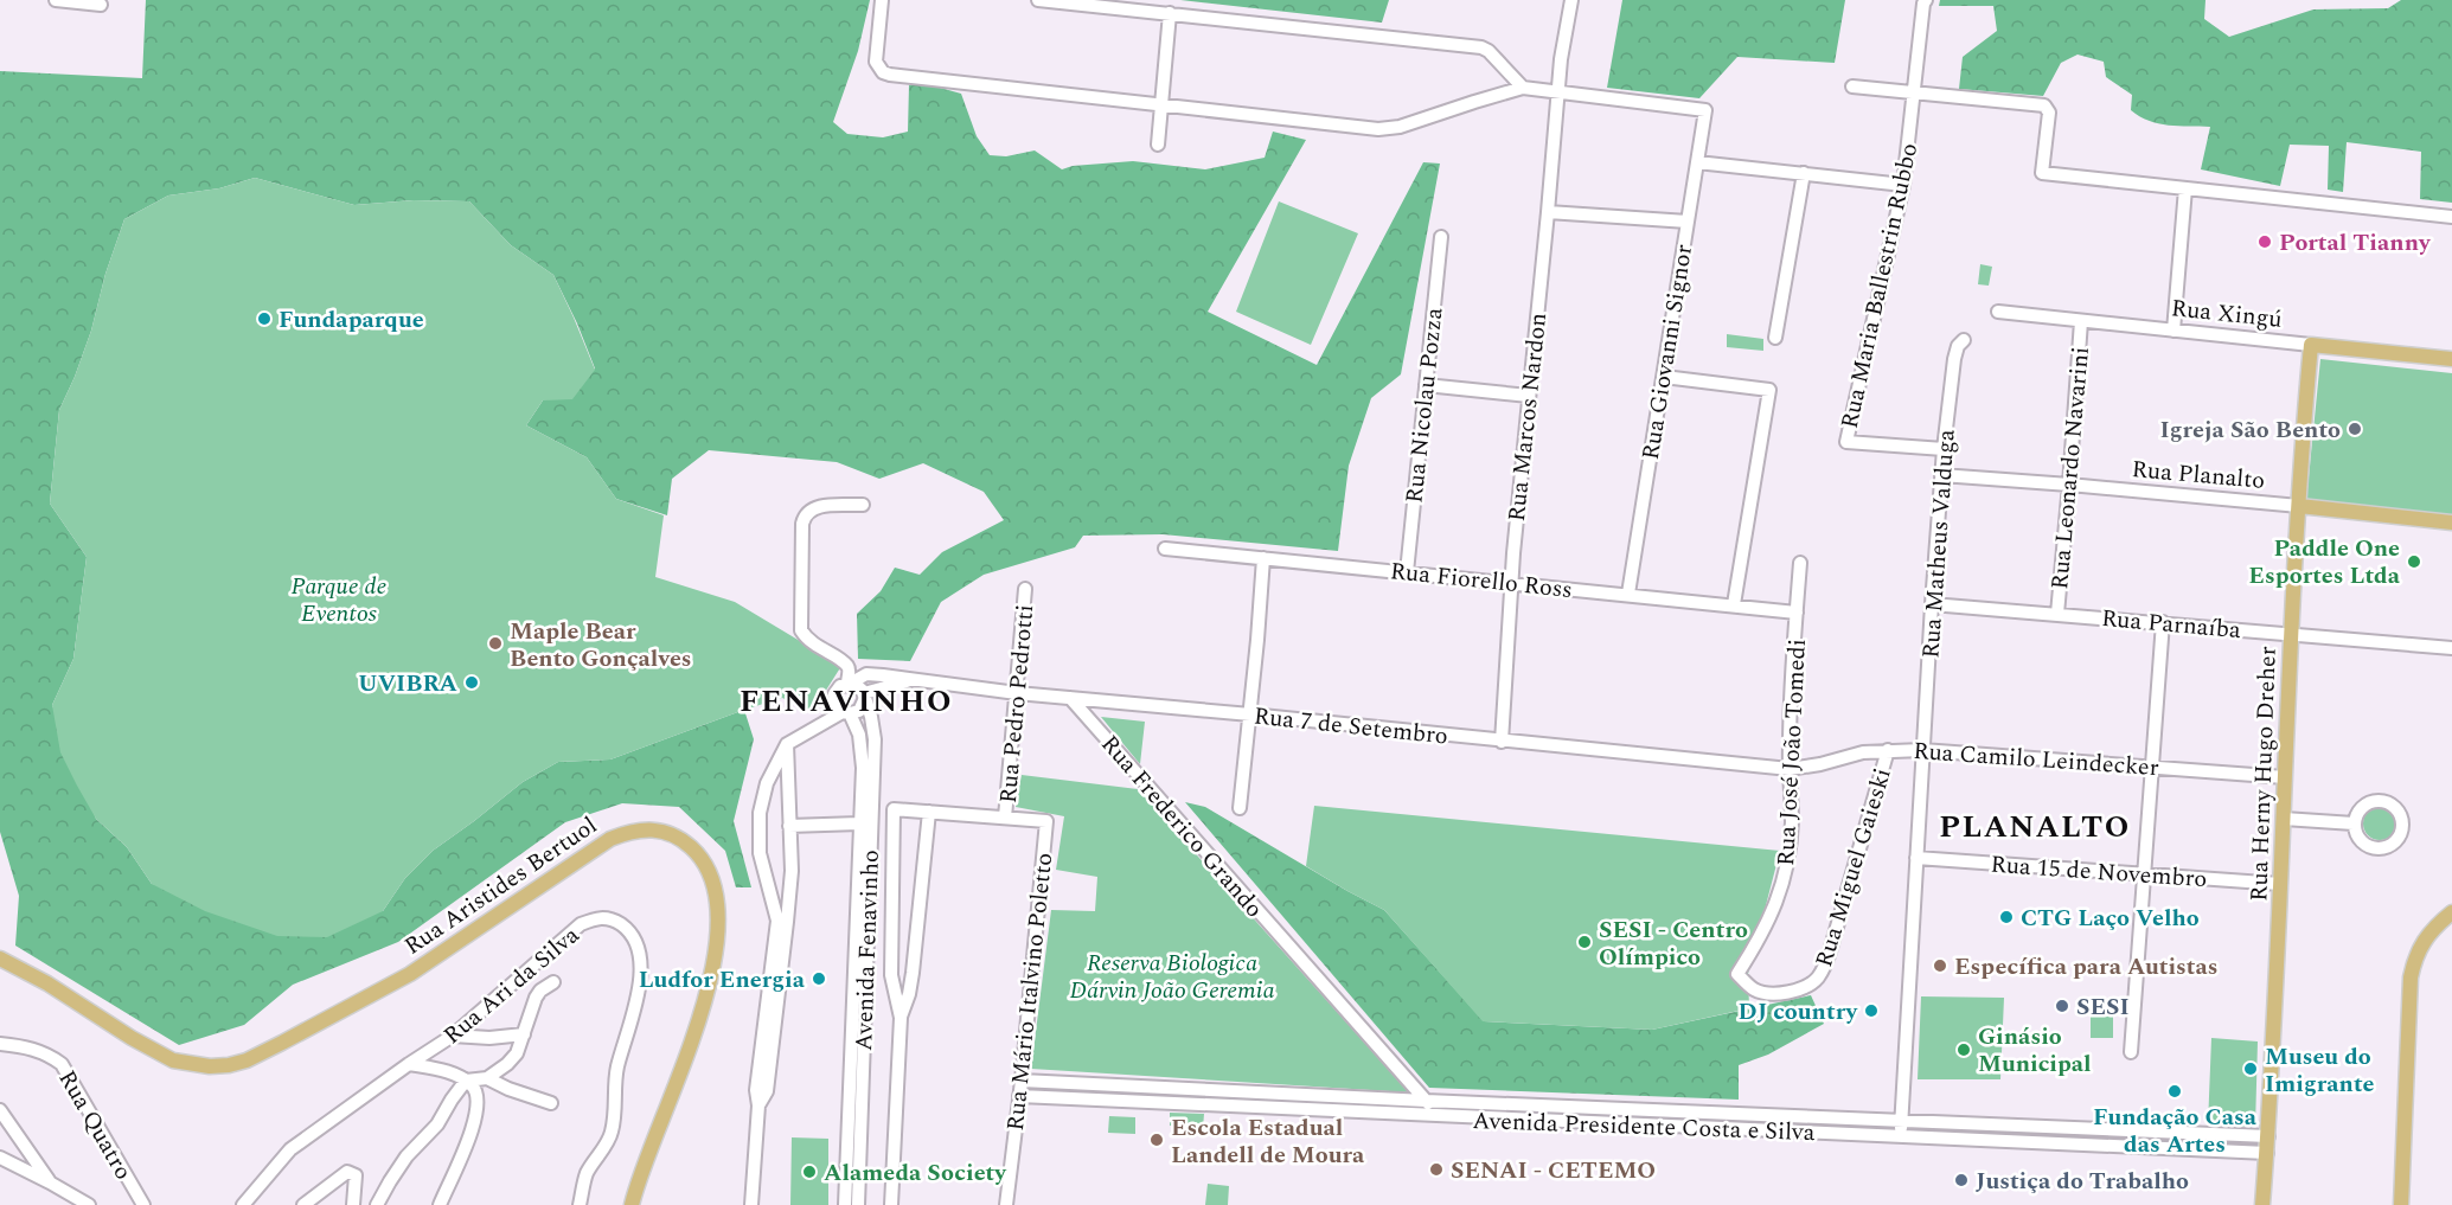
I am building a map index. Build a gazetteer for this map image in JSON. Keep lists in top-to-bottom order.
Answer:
{
  "streets": {
    "main road": [
      "Rua Xingú",
      "Rua Planalto",
      "Rua Herny Hugo Dreher",
      "Rua Aristides Bertuol"
    ],
    "street": [
      "Rua Maria Ballestrin Rubbo",
      "Rua Giovanni Signor",
      "Rua Nicolau Pozza",
      "Rua Marcos Nardon",
      "Rua Leonardo Navarini",
      "Rua Matheus Valduga",
      "Rua Fiorello Ross",
      "Rua Parnaíba",
      "Rua Pedro Pedrotti",
      "Rua 7 de Setembro",
      "Rua José João Tomedi",
      "Rua Camilo Leindecker",
      "Rua Frederico Grando",
      "Rua Miguel Gaieski",
      "Rua 15 de Novembro",
      "Avenida Fenavinho",
      "Rua Ari da Silva",
      "Rua Mário Italvino Poletto",
      "Rua Quatro",
      "Avenida Presidente Costa e Silva"
    ]
  },
  "crossings": [
    ["Rua Maria Ballestrin Rubbo", "Rua Matheus Valduga"],
    ["Rua Xingú", "Rua Leonardo Navarini"],
    ["Rua Xingú", "Rua Herny Hugo Dreher"],
    ["Rua Giovanni Signor", "Rua Marcos Nardon"],
    ["Rua Giovanni Signor", "Rua Fiorello Ross"],
    ["Rua Nicolau Pozza", "Rua Fiorello Ross"],
    ["Rua Marcos Nardon", "Rua Fiorello Ross"],
    ["Rua Marcos Nardon", "Rua 7 de Setembro"],
    ["Rua Leonardo Navarini", "Rua Planalto"],
    ["Rua Leonardo Navarini", "Rua Parnaíba"],
    ["Rua Planalto", "Rua Matheus Valduga"],
    ["Rua Planalto", "Rua Herny Hugo Dreher"],
    ["Rua Matheus Valduga", "Rua Parnaíba"],
    ["Rua Matheus Valduga", "Rua Camilo Leindecker"],
    ["Rua Matheus Valduga", "Rua 15 de Novembro"],
    ["Rua Matheus Valduga", "Avenida Presidente Costa e Silva"],
    ["Rua Fiorello Ross", "Rua José João Tomedi"],
    ["Rua Parnaíba", "Rua Herny Hugo Dreher"],
    ["Rua Pedro Pedrotti", "Rua 7 de Setembro"],
    ["Rua Pedro Pedrotti", "Rua Mário Italvino Poletto"],
    ["Rua 7 de Setembro", "Rua José João Tomedi"],
    ["Rua 7 de Setembro", "Rua Camilo Leindecker"],
    ["Rua 7 de Setembro", "Rua Frederico Grando"],
    ["Rua 7 de Setembro", "Avenida Fenavinho"],
    ["Rua José João Tomedi", "Rua Camilo Leindecker"],
    ["Rua José João Tomedi", "Rua Miguel Gaieski"],
    ["Rua Camilo Leindecker", "Rua Herny Hugo Dreher"],
    ["Rua Camilo Leindecker", "Rua Miguel Gaieski"],
    ["Rua Herny Hugo Dreher", "Rua 15 de Novembro"],
    ["Rua Herny Hugo Dreher", "Avenida Presidente Costa e Silva"],
    ["Rua Frederico Grando", "Avenida Presidente Costa e Silva"],
    ["Rua Mário Italvino Poletto", "Avenida Presidente Costa e Silva"]
  ],
  "districts": ["FENAVINHO", "PLANALTO"],
  "parks": ["Parque de Eventos", "Reserva Biologica Dárvin João Geremia"],
  "places": [
    "Portal Tianny",
    "Fundaparque",
    "Igreja São Bento",
    "Paddle One Esportes Ltda",
    "Maple Bear Bento Gonçalves",
    "UVIBRA",
    "CTG Laço Velho",
    "SESI - Centro Olímpico",
    "Específica para Autistas",
    "Ludfor Energia",
    "SESI",
    "DJ country",
    "Ginásio Municipal",
    "Museu do Imigrante",
    "Fundação Casa das Artes",
    "Escola Estadual Landell de Moura",
    "SENAI - CETEMO",
    "Alameda Society",
    "Justiça do Trabalho"
  ]
}
